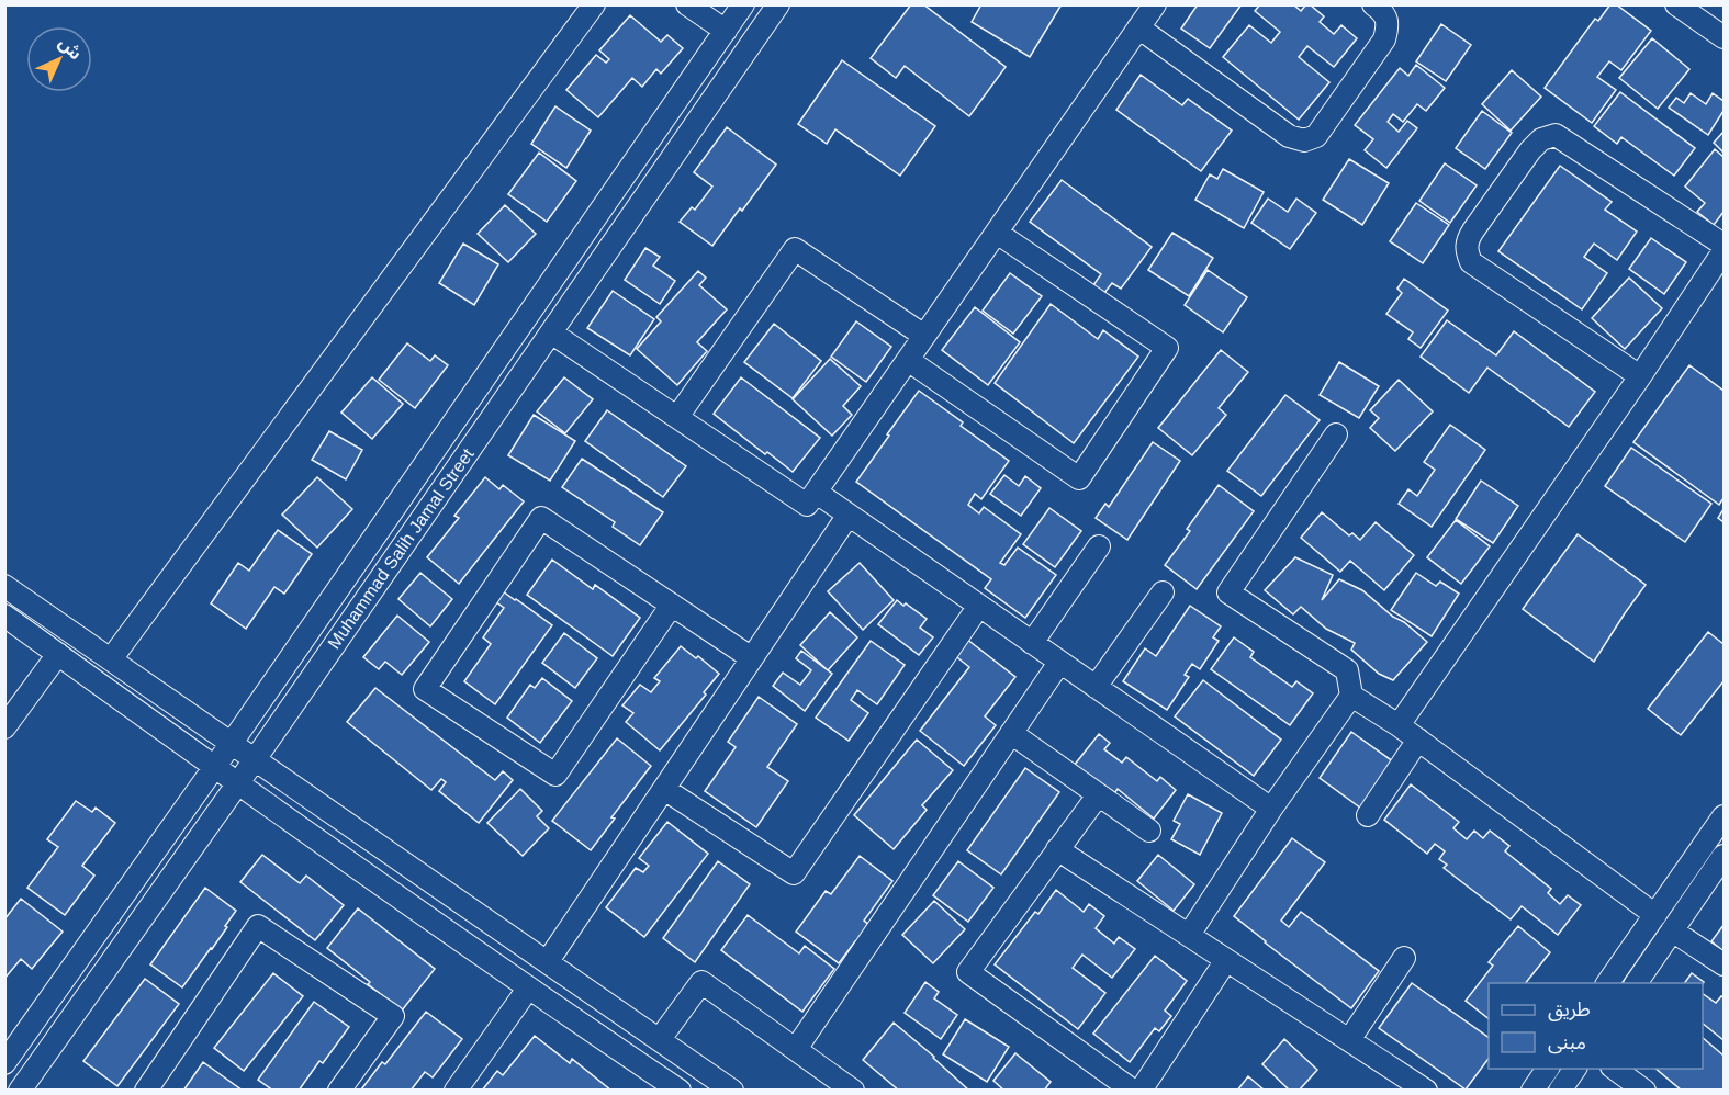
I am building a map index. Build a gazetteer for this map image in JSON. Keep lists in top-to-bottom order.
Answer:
{
  "streets": {
    "street": ["Muhammad Salih Jamal Street"]
  },
  "legend": ["طريق", "مبنى"],
  "north": "top right"
}
